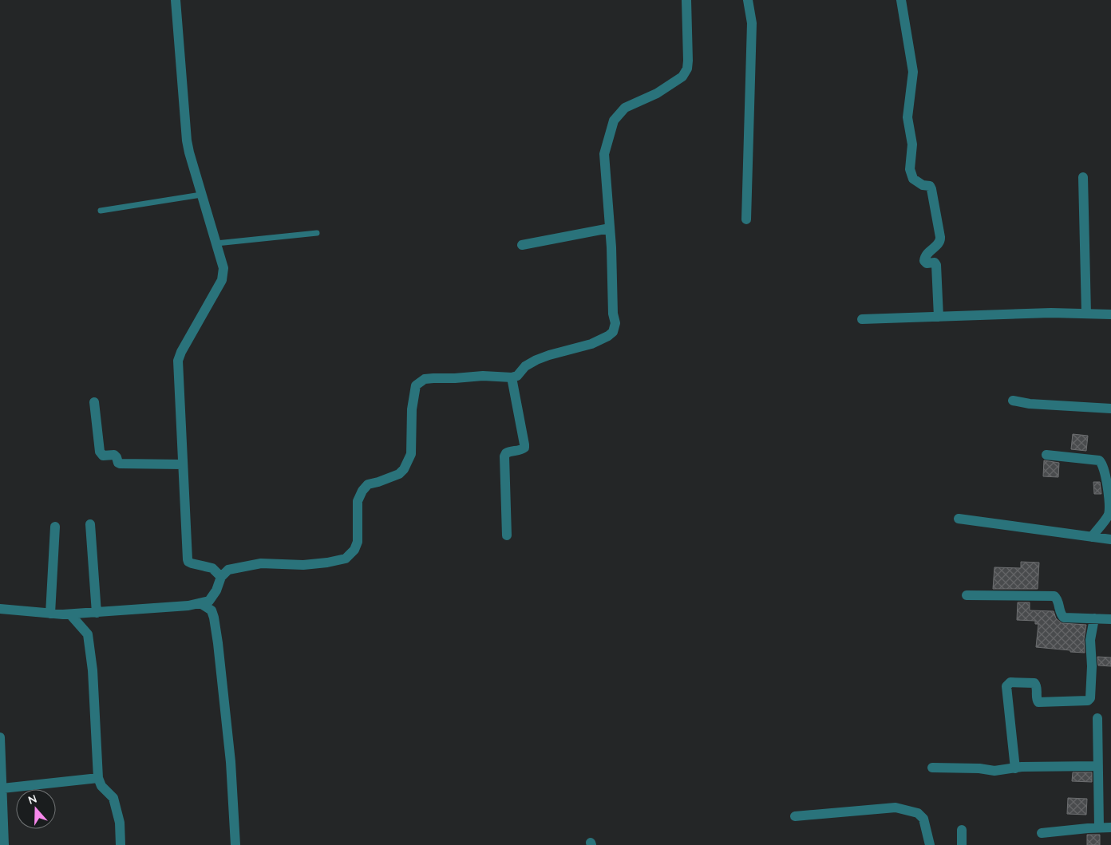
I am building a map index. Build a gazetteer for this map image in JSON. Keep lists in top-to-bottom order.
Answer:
{
  "north": "top"
}
